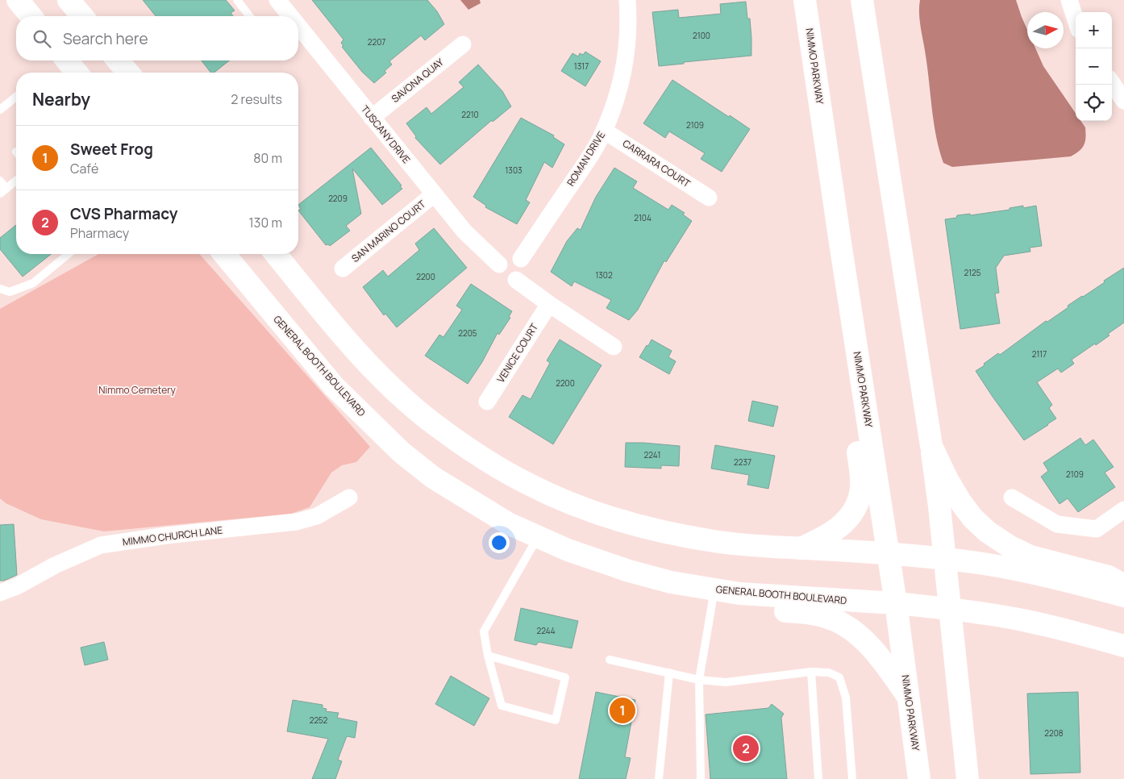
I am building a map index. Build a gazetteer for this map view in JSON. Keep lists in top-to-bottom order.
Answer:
{
  "streets": {
    "main road": ["NIMMO PARKWAY", "GENERAL BOOTH BOULEVARD"],
    "street": [
      "SAVONA QUAY",
      "TUSCANY DRIVE",
      "ROMAN DRIVE",
      "CARRARA COURT",
      "SAN MARINO COURT",
      "VENICE COURT",
      "MIMMO CHURCH LANE"
    ]
  },
  "crossings": [
    ["NIMMO PARKWAY", "GENERAL BOOTH BOULEVARD"],
    ["SAVONA QUAY", "TUSCANY DRIVE"],
    ["TUSCANY DRIVE", "ROMAN DRIVE"],
    ["TUSCANY DRIVE", "SAN MARINO COURT"],
    ["ROMAN DRIVE", "CARRARA COURT"]
  ],
  "parks": ["Nimmo Cemetery"],
  "house_numbers": [
    "2100",
    "2207",
    "1317",
    "2210",
    "2109",
    "1303",
    "2209",
    "2104",
    "2125",
    "1302",
    "2200",
    "2205",
    "2117",
    "2200",
    "2241",
    "2237",
    "2109",
    "2244",
    "2252",
    "2208"
  ],
  "north": "right",
  "page": {
    "map_buttons": ["+", "−"],
    "search": "Search here",
    "heading": ["Nearby", "2 results"],
    "list": [
      {
        "mark": "1",
        "name": "Sweet Frog",
        "note": "Café",
        "value": "80 m"
      },
      {
        "mark": "2",
        "name": "CVS Pharmacy",
        "note": "Pharmacy",
        "value": "130 m"
      }
    ],
    "pins": ["1", "2"]
  }
}
